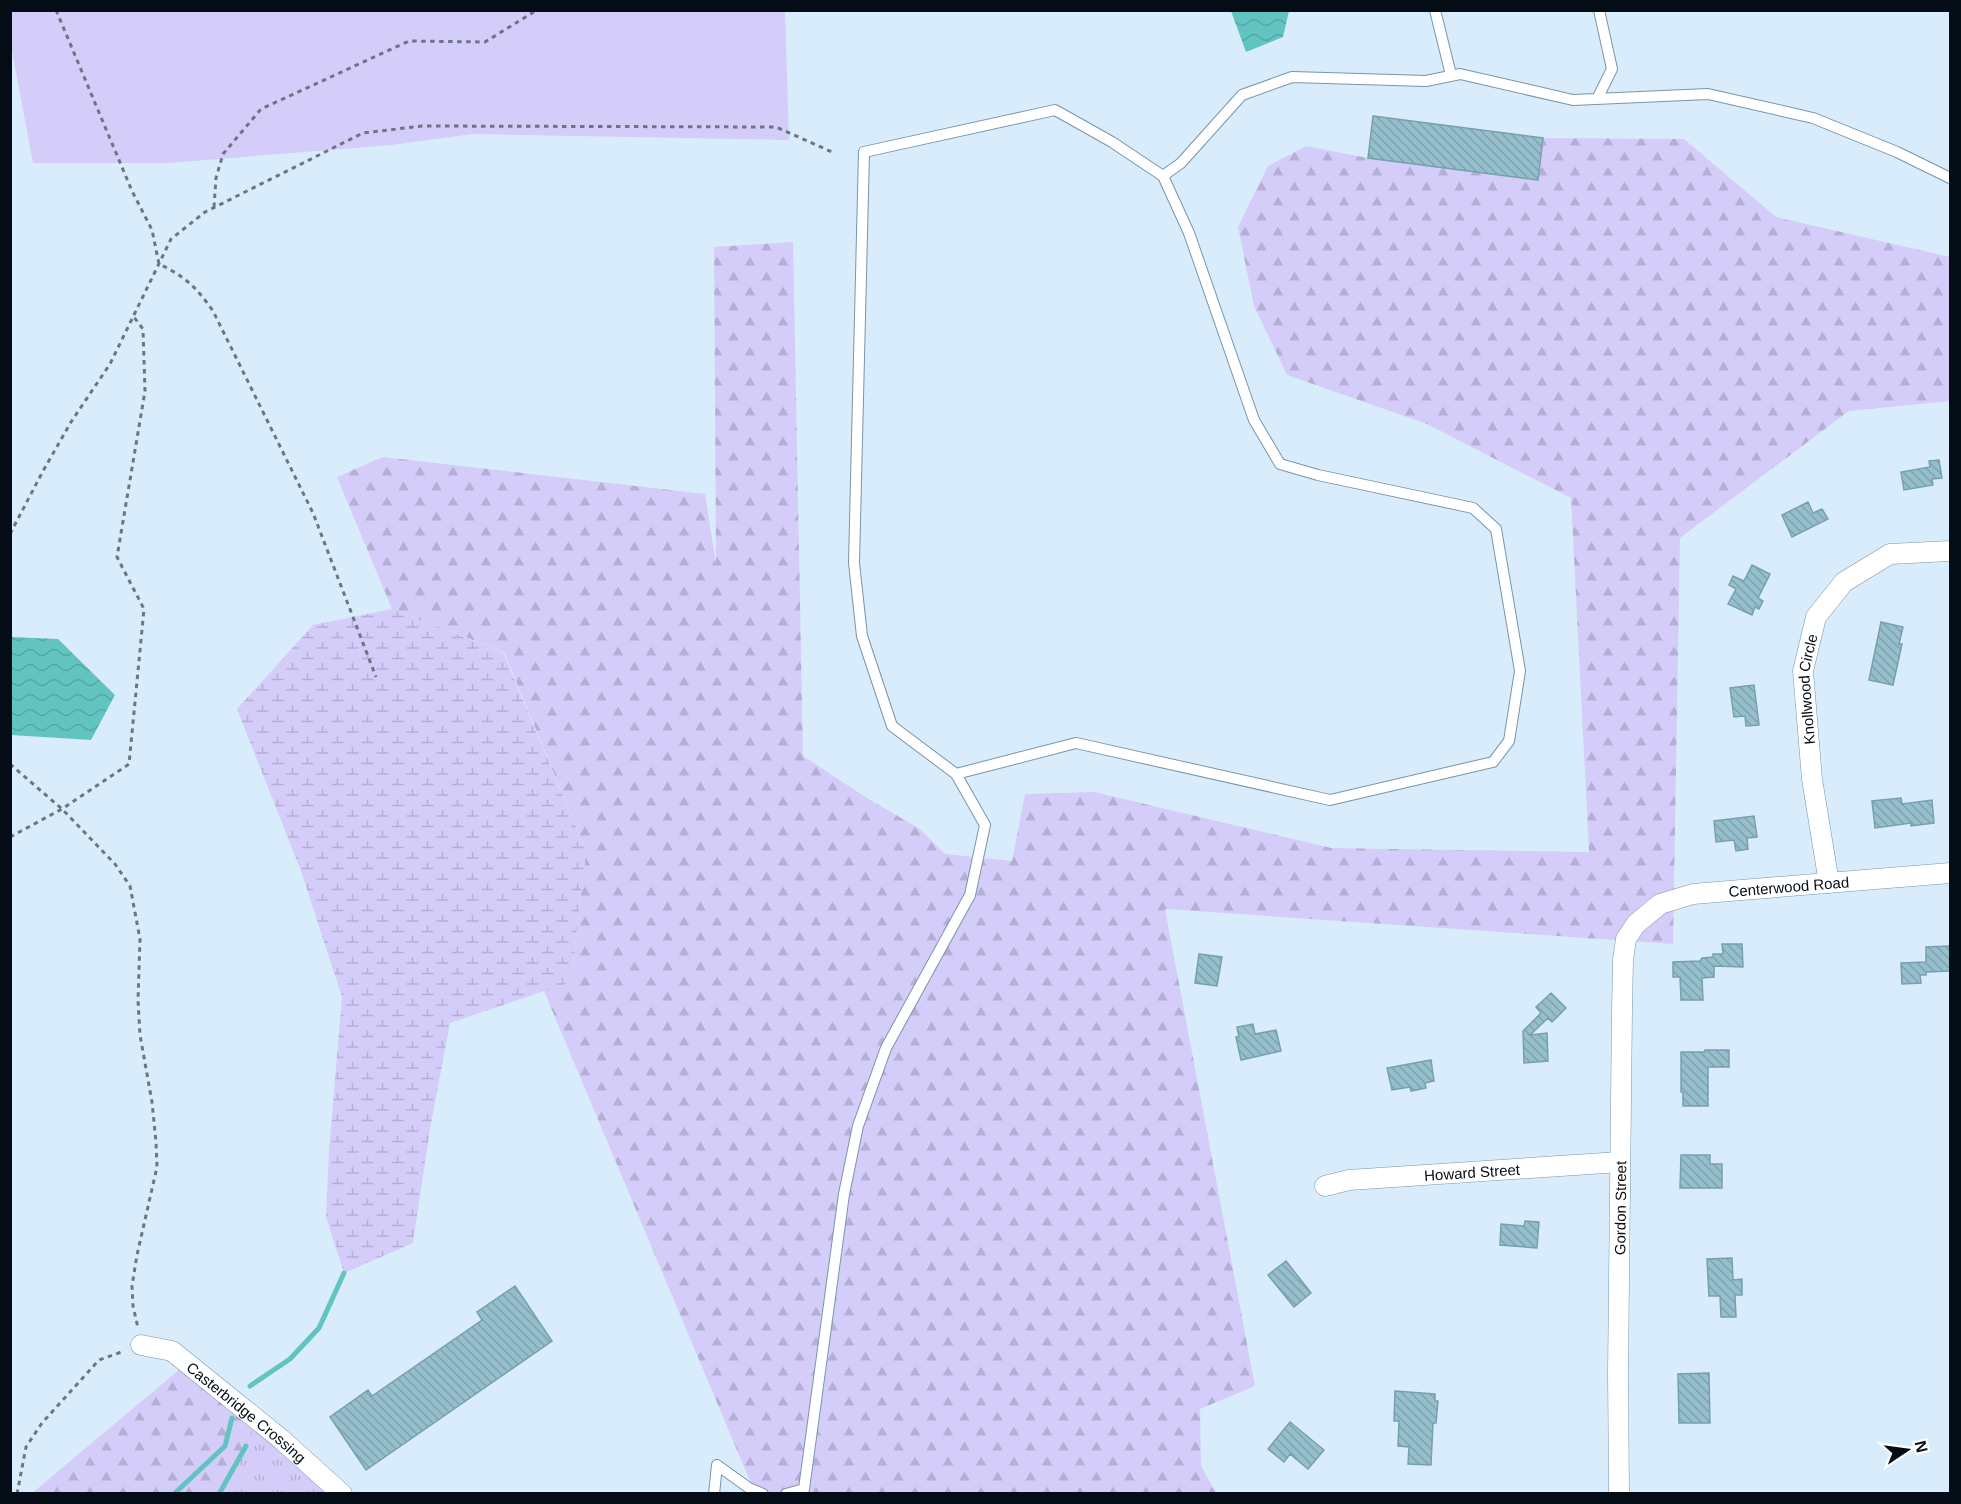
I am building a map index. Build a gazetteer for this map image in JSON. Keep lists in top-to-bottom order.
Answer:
{
  "streets": {
    "street": [
      "Knollwood Circle",
      "Centerwood Road",
      "Howard Street",
      "Gordon Street",
      "Casterbridge Crossing"
    ]
  },
  "crossings": [
    ["Knollwood Circle", "Centerwood Road"],
    ["Centerwood Road", "Gordon Street"],
    ["Howard Street", "Gordon Street"]
  ],
  "north": "right"
}
